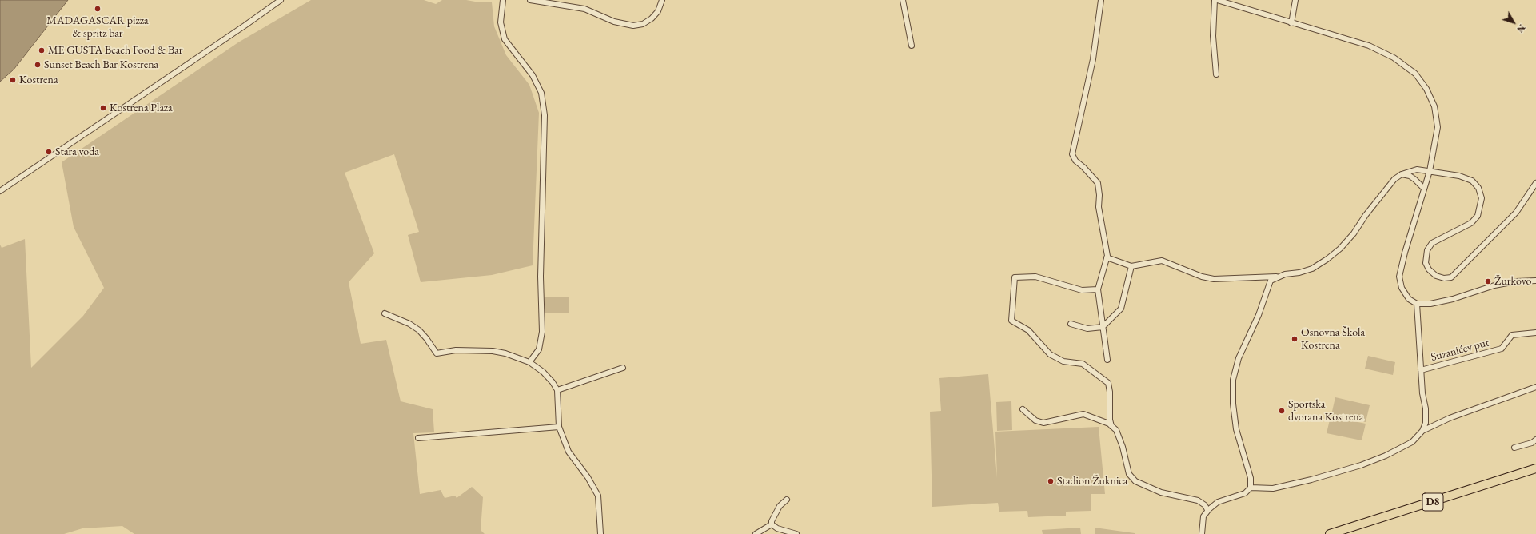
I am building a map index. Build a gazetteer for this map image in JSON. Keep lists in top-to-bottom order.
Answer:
{
  "streets": {
    "main road": ["D8"],
    "street": ["Suzanićev put"]
  },
  "places": [
    "MADAGASCAR pizza & spritz bar",
    "ME GUSTA Beach Food & Bar",
    "Sunset Beach Bar Kostrena",
    "Kostrena",
    "Kostrena Plaza",
    "Stara voda",
    "Žurkovo",
    "Osnovna Škola Kostrena",
    "Sportska dvorana Kostrena",
    "Stadion Žuknica"
  ],
  "north": "bottom right"
}
